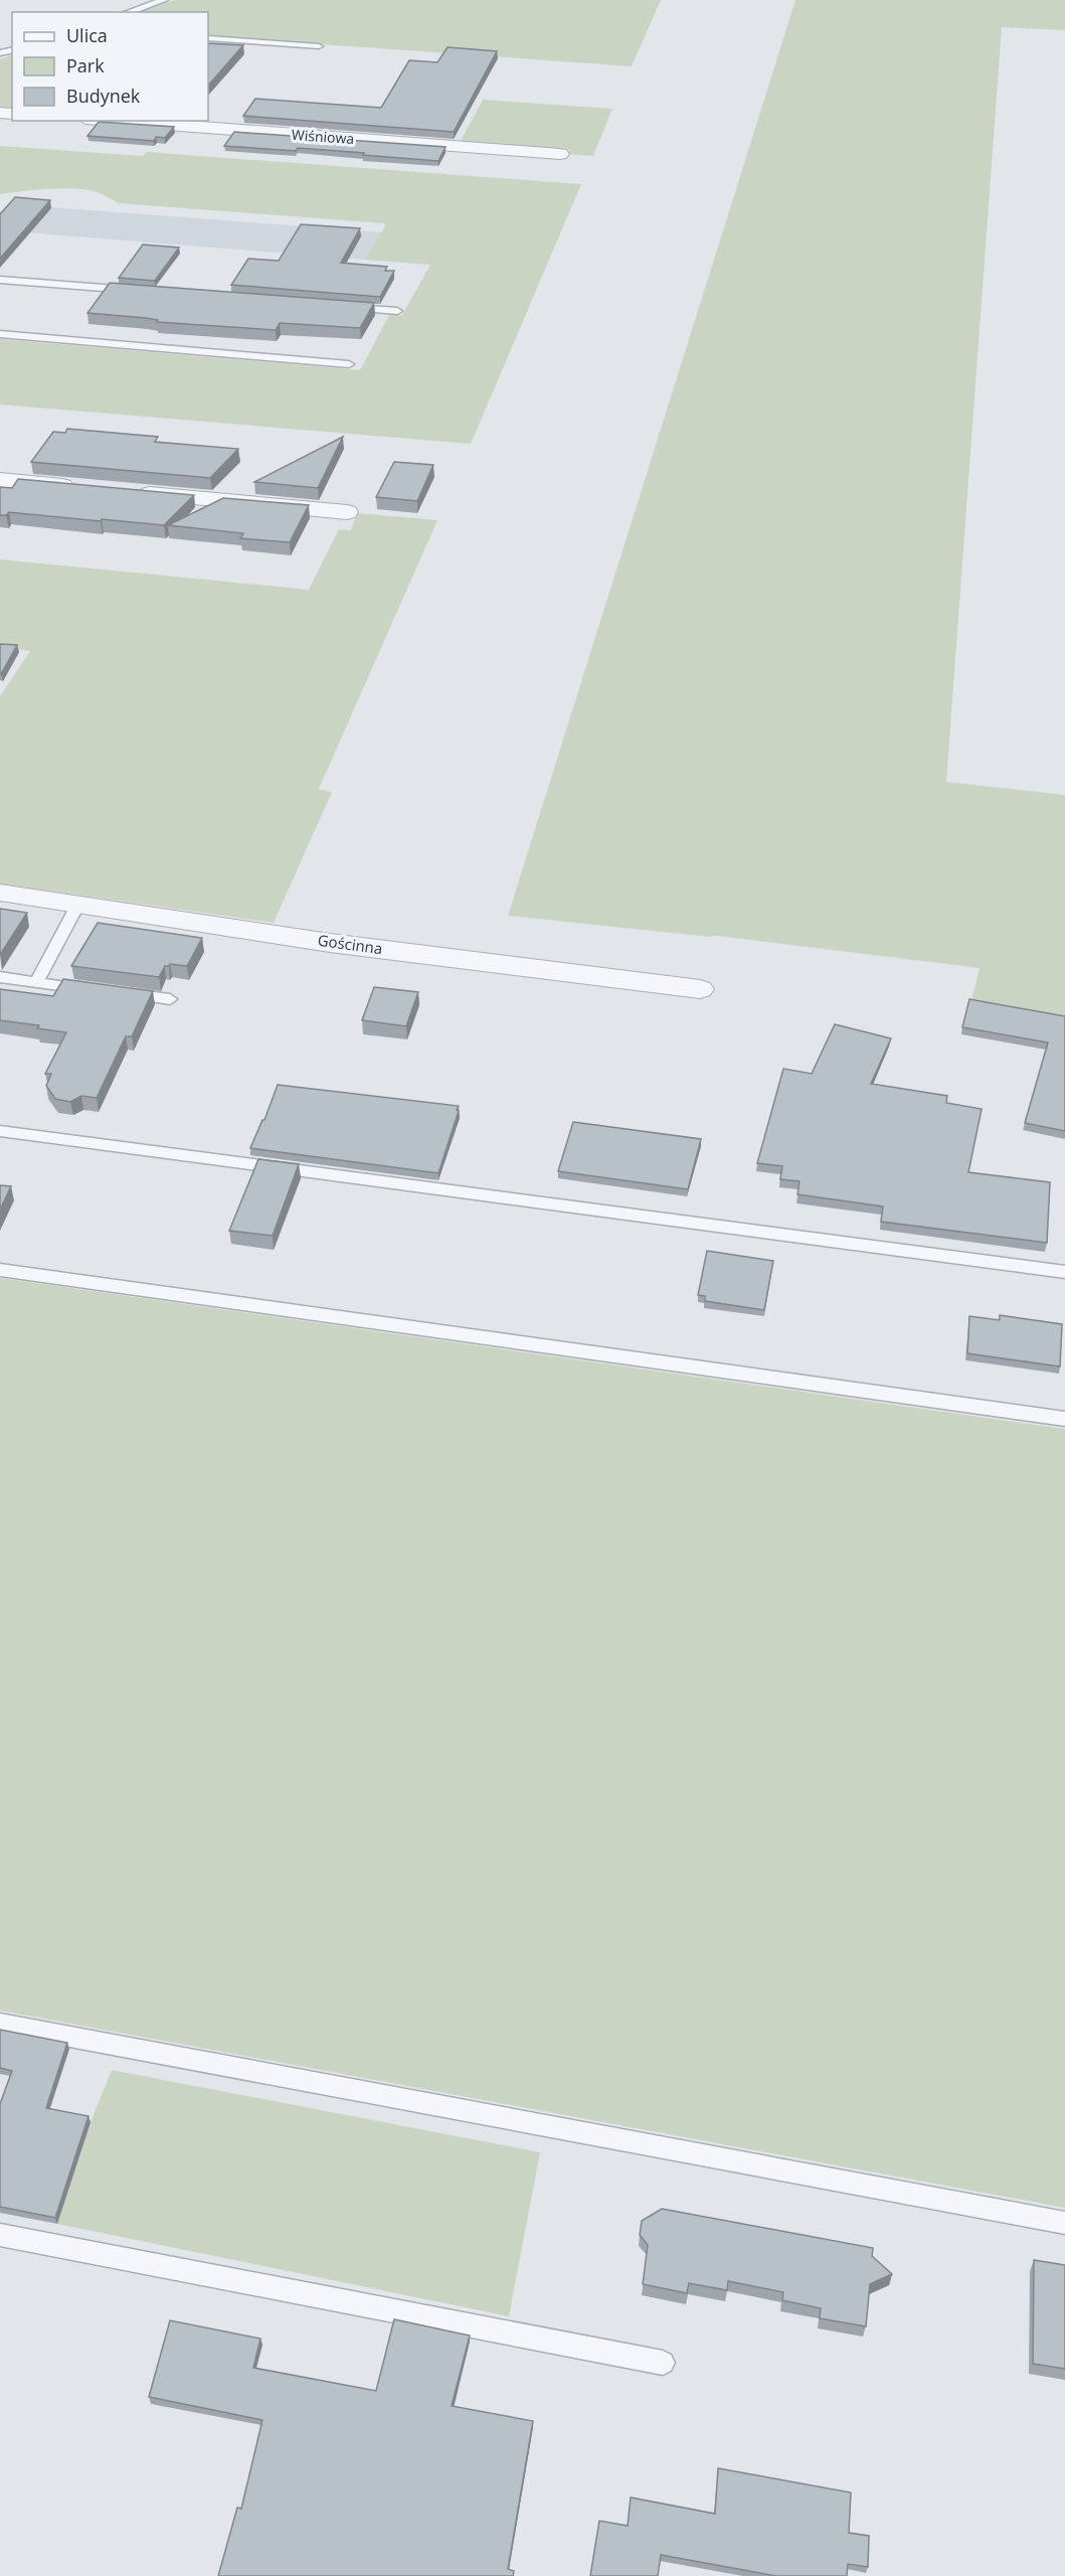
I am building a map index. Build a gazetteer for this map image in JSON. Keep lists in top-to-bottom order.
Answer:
{
  "streets": {
    "street": ["Wiśniowa", "Gościnna"]
  },
  "legend": ["Ulica", "Park", "Budynek"]
}
